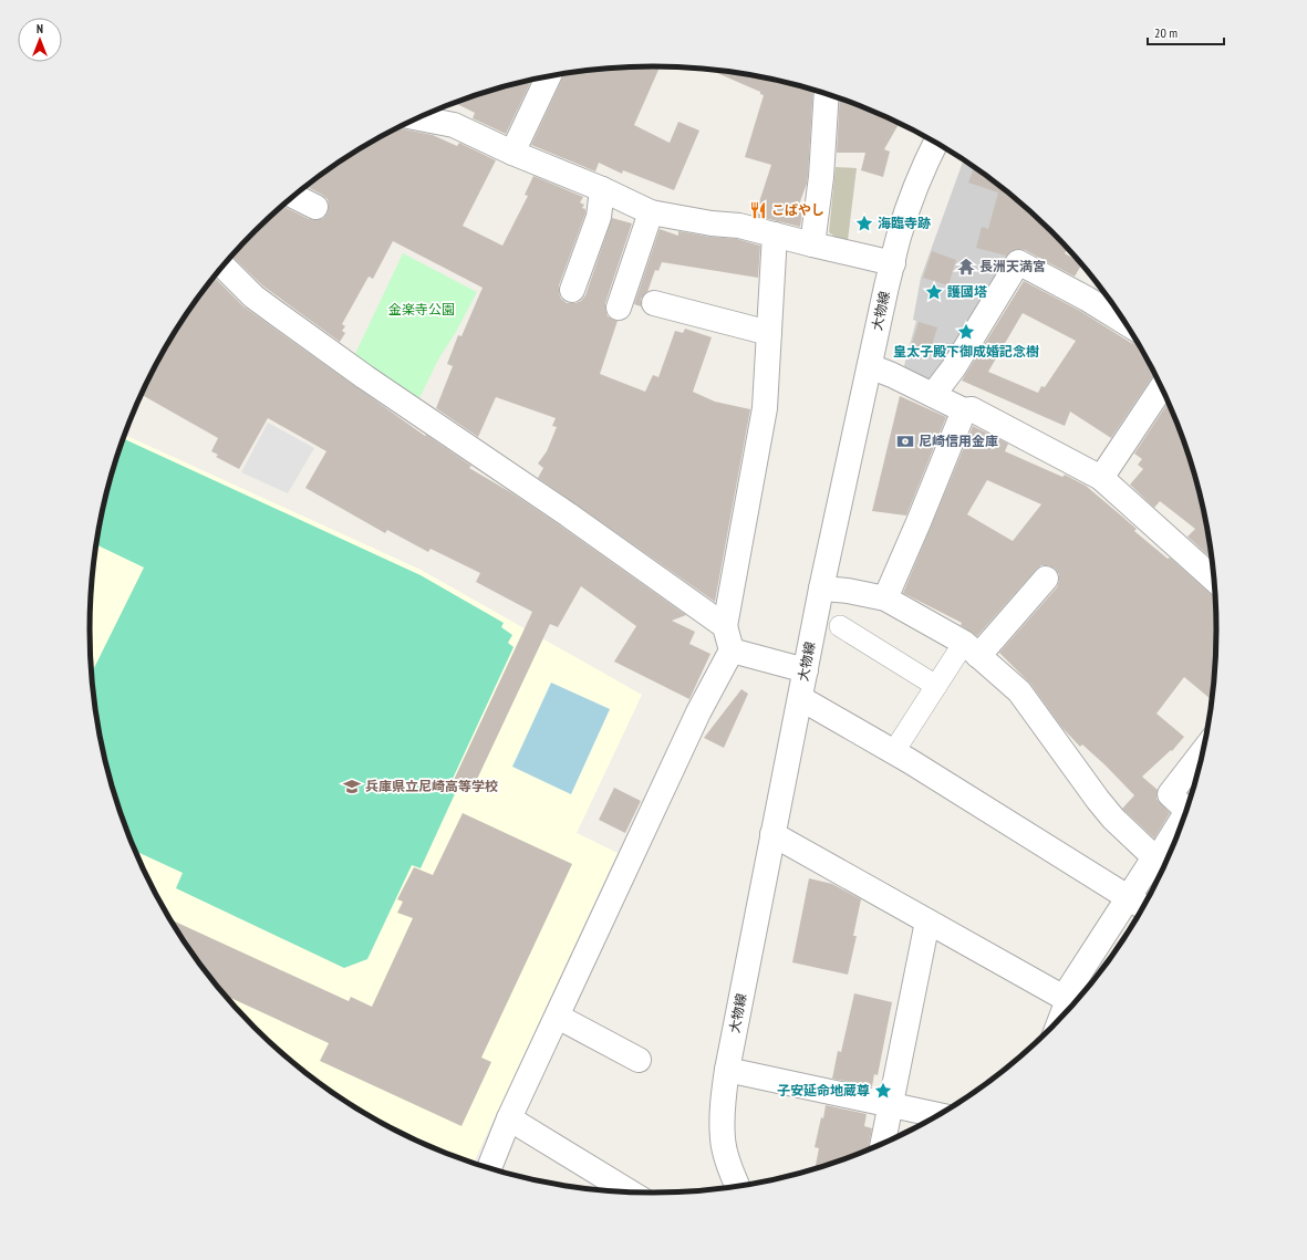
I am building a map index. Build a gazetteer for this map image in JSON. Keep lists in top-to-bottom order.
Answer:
{
  "streets": {
    "street": ["大物線"]
  },
  "parks": ["金楽寺公園"],
  "places": {
    "restaurant": ["こばやし"],
    "place": [
      "海臨寺跡",
      "護國塔",
      "皇太子殿下御成婚記念樹",
      "子安延命地蔵尊"
    ],
    "temple": ["長洲天満宮"],
    "bank": ["尼崎信用金庫"],
    "school or university": ["兵庫県立尼崎高等学校"]
  },
  "scale_bar": "20 m",
  "north": "top"
}
